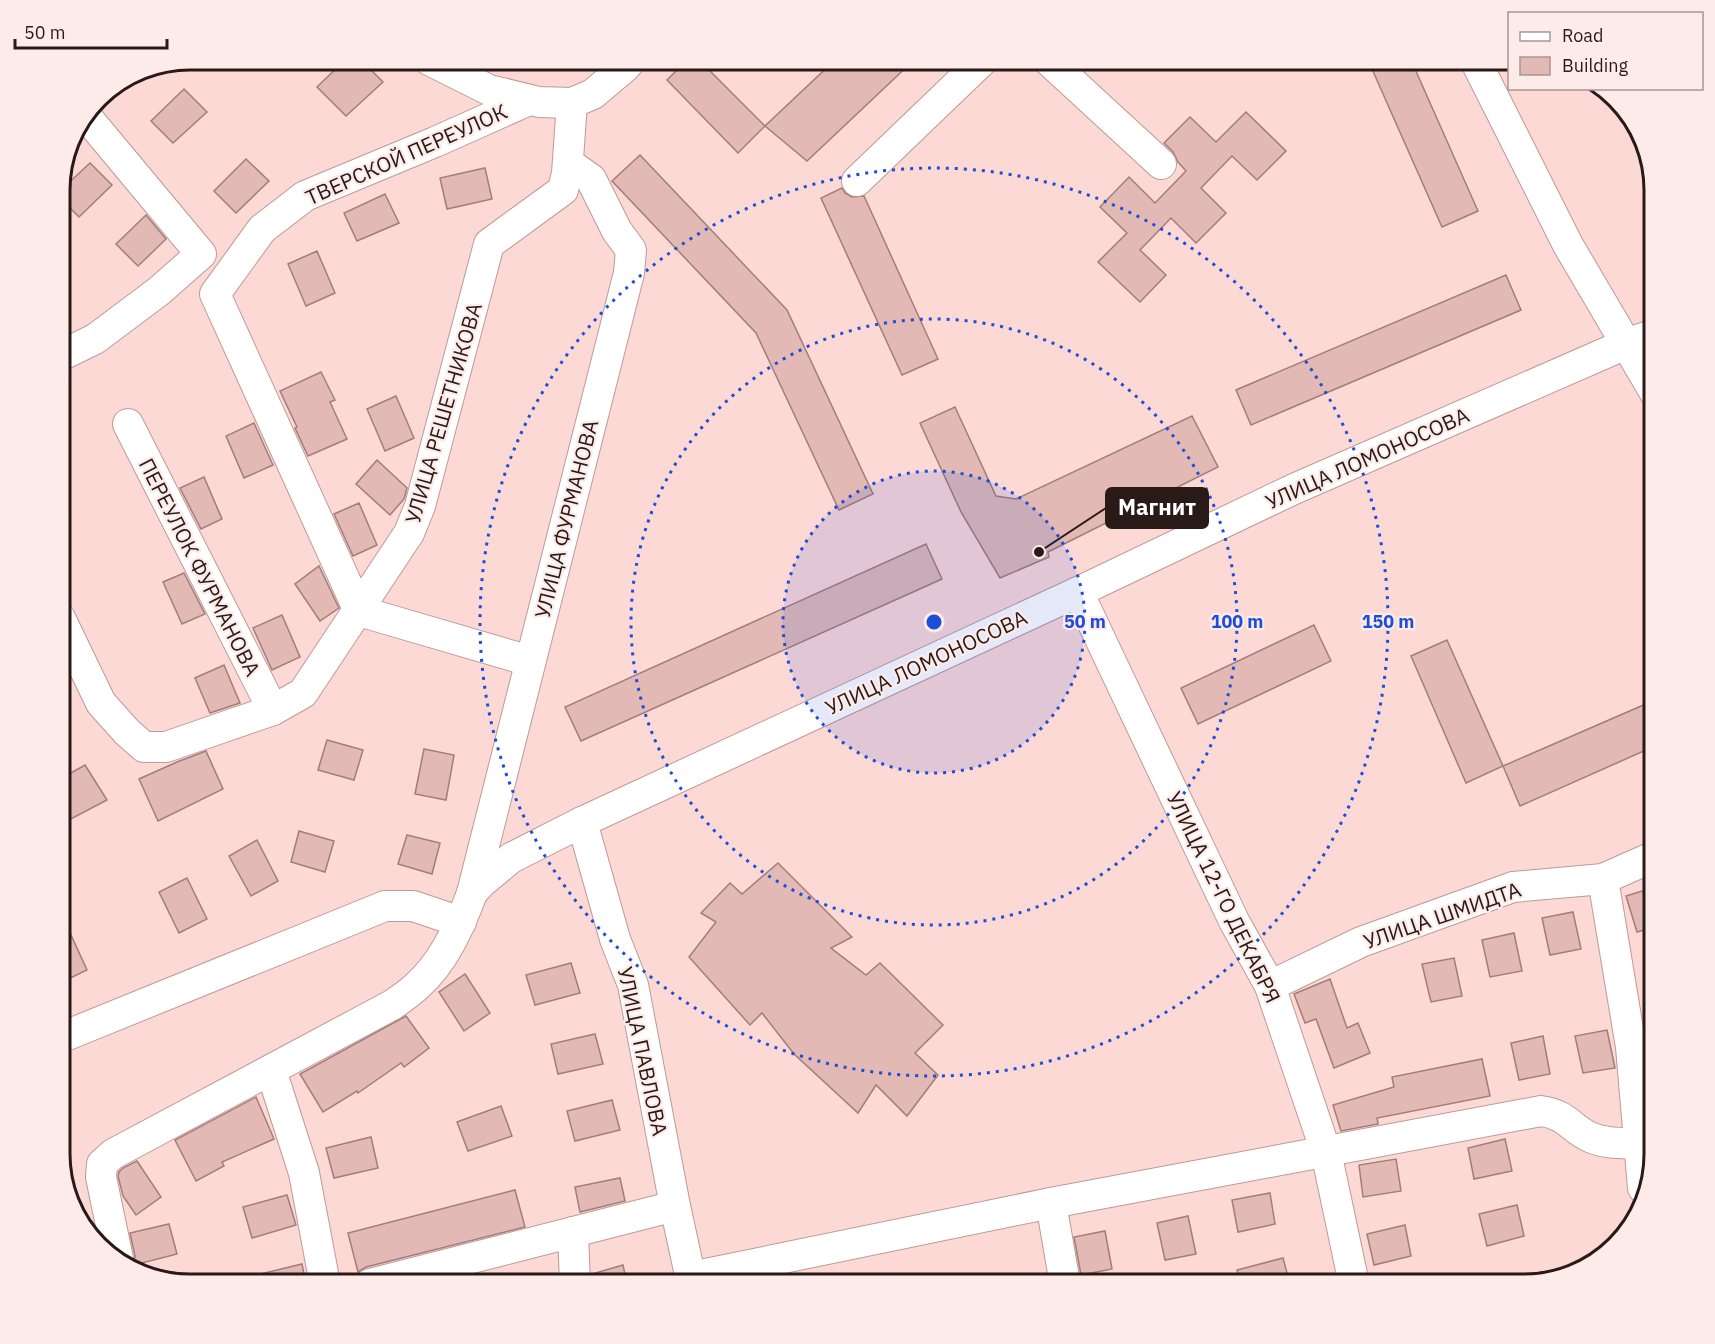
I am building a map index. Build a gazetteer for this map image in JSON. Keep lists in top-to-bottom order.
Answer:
{
  "streets": {
    "street": [
      "ТВЕРСКОЙ ПЕРЕУЛОК",
      "УЛИЦА РЕШЕТНИКОВА",
      "УЛИЦА ЛОМОНОСОВА",
      "УЛИЦА ФУРМАНОВА",
      "ПЕРЕУЛОК ФУРМАНОВА",
      "УЛИЦА 12-ГО ДЕКАБРЯ",
      "УЛИЦА ШМИДТА",
      "УЛИЦА ПАВЛОВА"
    ]
  },
  "crossings": [
    ["ТВЕРСКОЙ ПЕРЕУЛОК", "УЛИЦА РЕШЕТНИКОВА"],
    ["УЛИЦА РЕШЕТНИКОВА", "УЛИЦА ФУРМАНОВА"],
    ["УЛИЦА РЕШЕТНИКОВА", "ПЕРЕУЛОК ФУРМАНОВА"],
    ["УЛИЦА ЛОМОНОСОВА", "УЛИЦА ФУРМАНОВА"],
    ["УЛИЦА ЛОМОНОСОВА", "УЛИЦА 12-ГО ДЕКАБРЯ"],
    ["УЛИЦА ЛОМОНОСОВА", "УЛИЦА ПАВЛОВА"],
    ["УЛИЦА 12-ГО ДЕКАБРЯ", "УЛИЦА ШМИДТА"]
  ],
  "places": ["Магнит"],
  "legend": ["Road", "Building"],
  "scale_bar": "50 m",
  "rings": ["50 m", "100 m", "150 m"]
}
